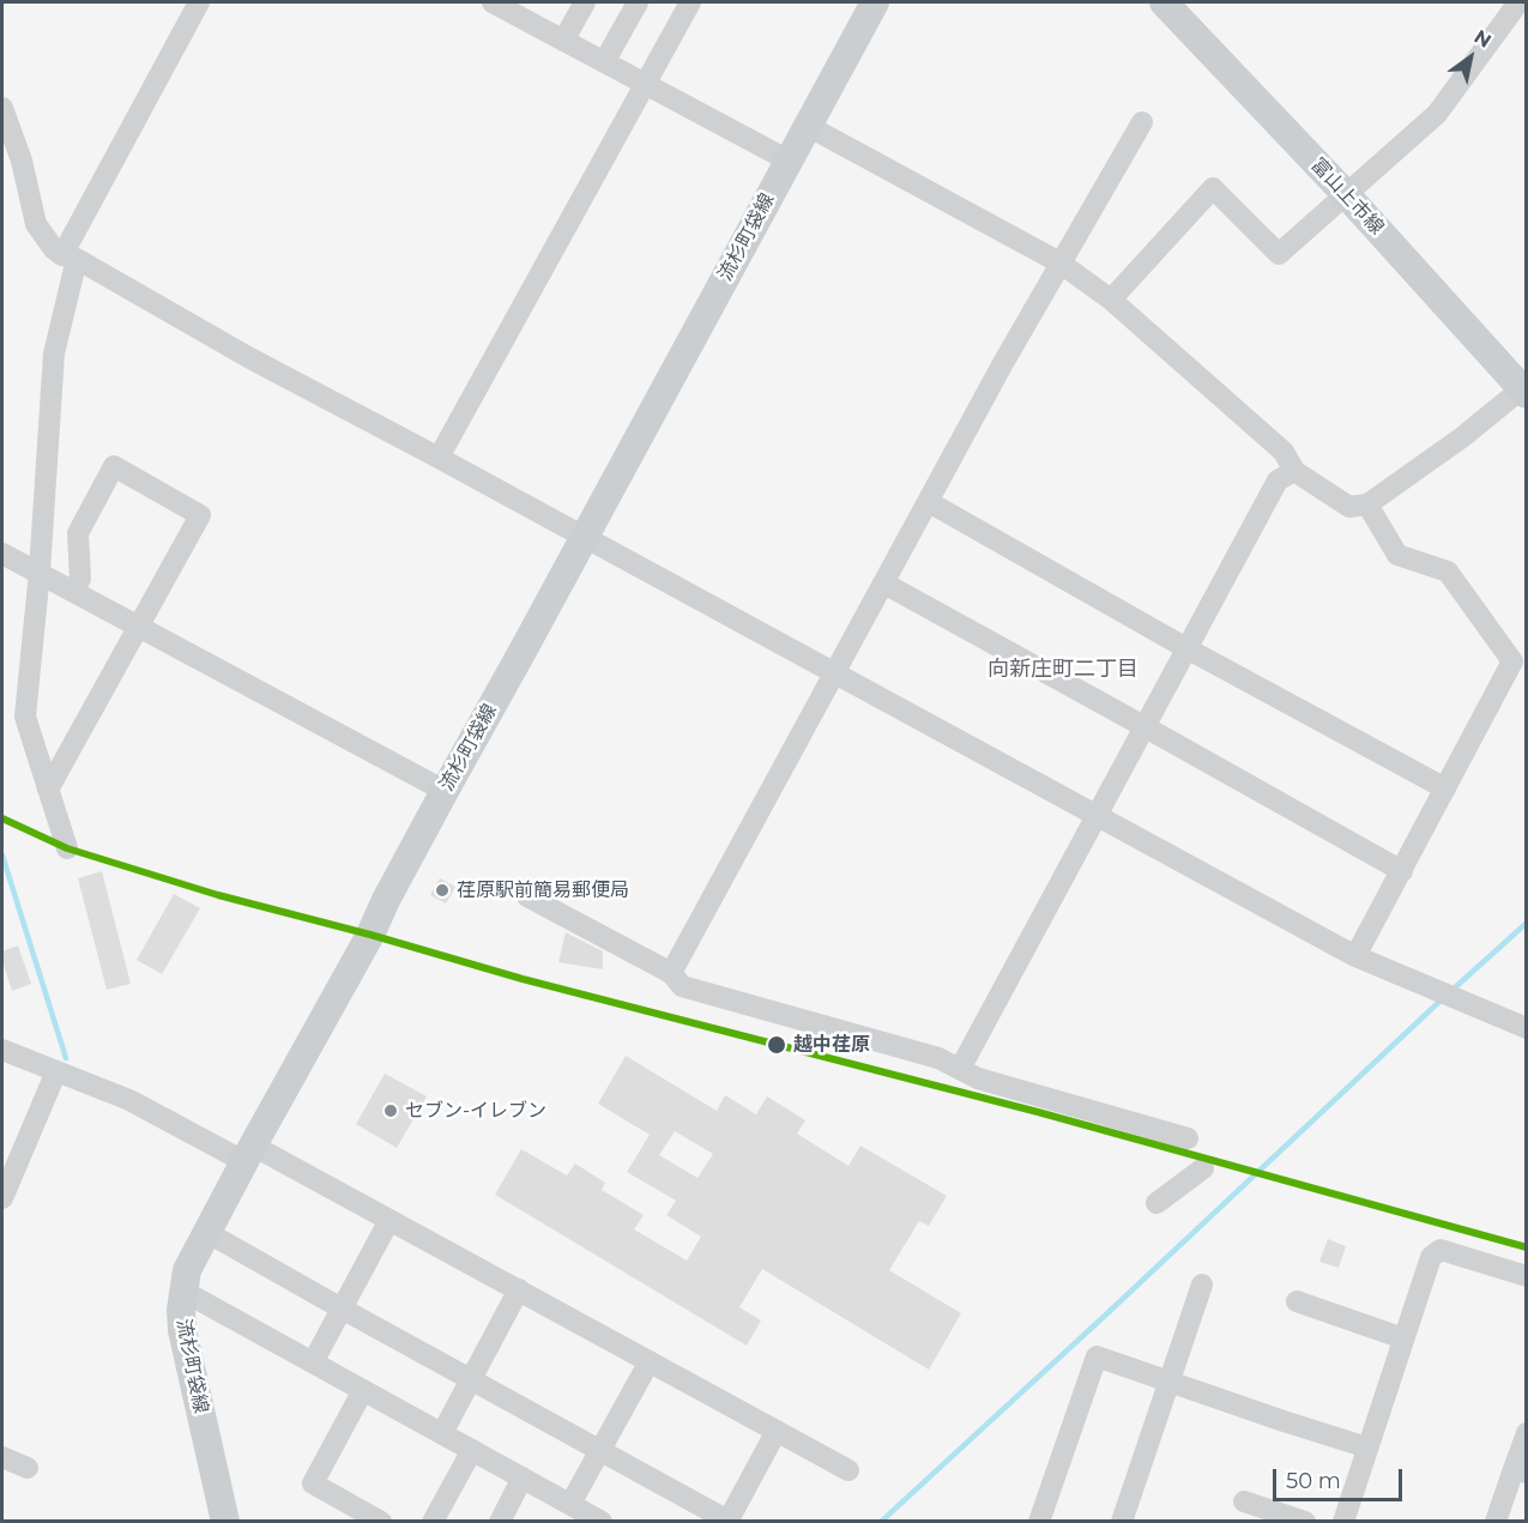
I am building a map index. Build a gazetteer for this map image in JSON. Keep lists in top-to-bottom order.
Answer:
{
  "streets": {
    "main road": ["富山上市線", "流杉町袋線"]
  },
  "districts": ["向新庄町二丁目"],
  "places": ["荏原駅前簡易郵便局", "越中荏原", "セブン-イレブン"],
  "scale_bar": "50 m",
  "north": "top right"
}
